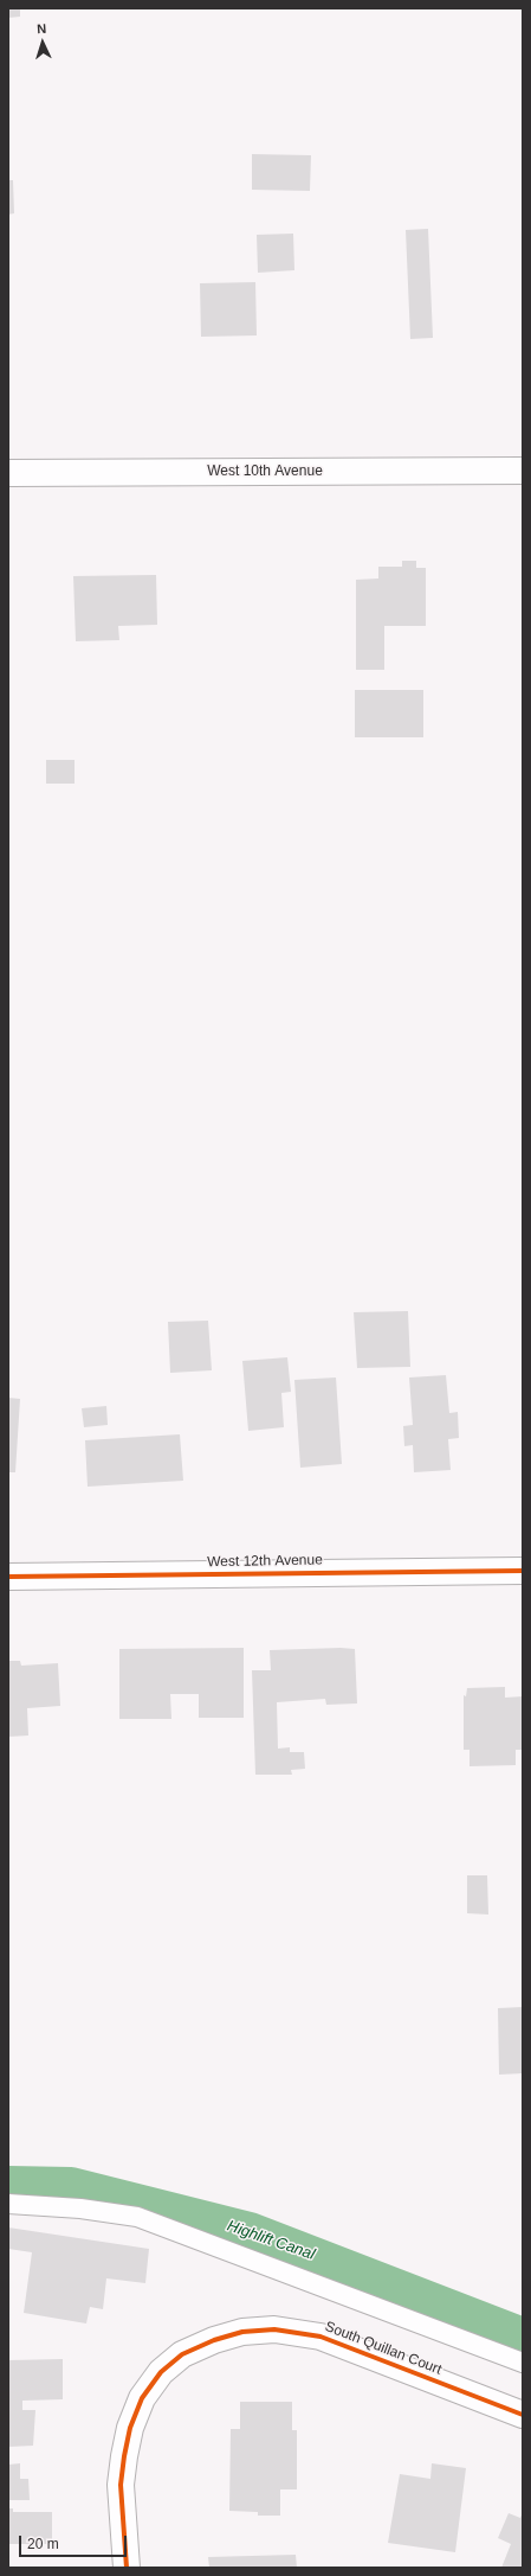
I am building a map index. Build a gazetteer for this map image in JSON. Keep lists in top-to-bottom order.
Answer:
{
  "streets": {
    "street": ["West 10th Avenue", "West 12th Avenue", "South Quillan Court"]
  },
  "water": ["Highlift Canal"],
  "scale_bar": "20 m",
  "north": "top"
}
